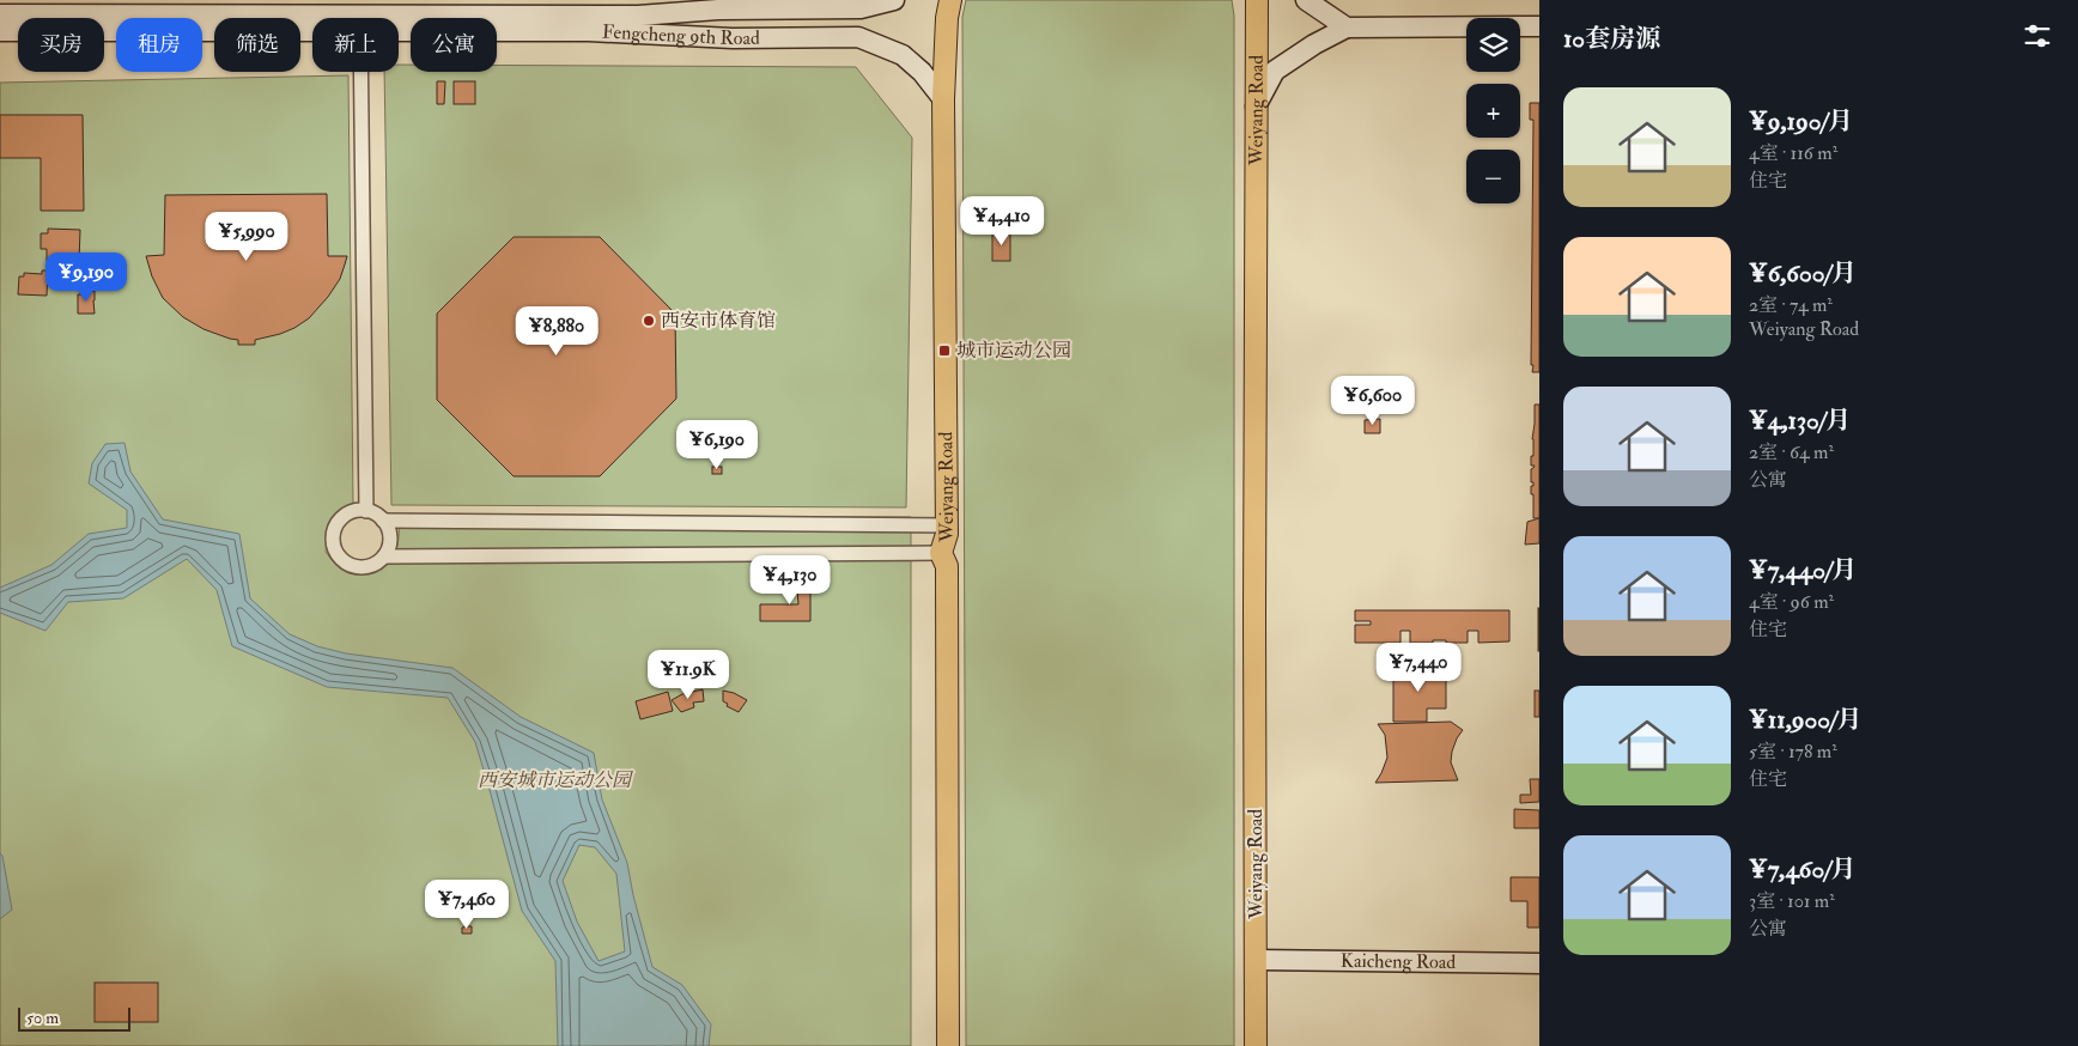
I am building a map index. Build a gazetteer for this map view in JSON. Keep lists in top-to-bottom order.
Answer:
{
  "streets": {
    "main road": ["Weiyang Road"],
    "street": ["Fengcheng 9th Road", "Kaicheng Road"]
  },
  "crossings": [
    ["Fengcheng 9th Road", "Weiyang Road"],
    ["Weiyang Road", "Kaicheng Road"]
  ],
  "parks": ["西安城市运动公园"],
  "places": {
    "other": ["西安市体育馆"],
    "transit": ["城市运动公园"]
  },
  "scale_bar": "50 m",
  "page": {
    "heading": "10套房源",
    "map_buttons": ["+", "−"],
    "chip": [
      "买房",
      "租房",
      "筛选",
      "新上",
      "公寓"
    ],
    "list": [
      {
        "name": "¥9,190/月",
        "note": "4室 · 116 m² · 住宅"
      },
      {
        "name": "¥6,600/月",
        "note": "2室 · 74 m² · Weiyang Road"
      },
      {
        "name": "¥4,130/月",
        "note": "2室 · 64 m² · 公寓"
      },
      {
        "name": "¥7,440/月",
        "note": "4室 · 96 m² · 住宅"
      },
      {
        "name": "¥11,900/月",
        "note": "5室 · 178 m² · 住宅"
      },
      {
        "name": "¥7,460/月",
        "note": "3室 · 101 m² · 公寓"
      }
    ],
    "price": [
      "¥4,410",
      "¥5,990",
      "¥9,190",
      "¥8,880",
      "¥6,600",
      "¥6,190",
      "¥4,130",
      "¥7,440",
      "¥11.9K",
      "¥7,460"
    ],
    "scale": "50 m"
  }
}
